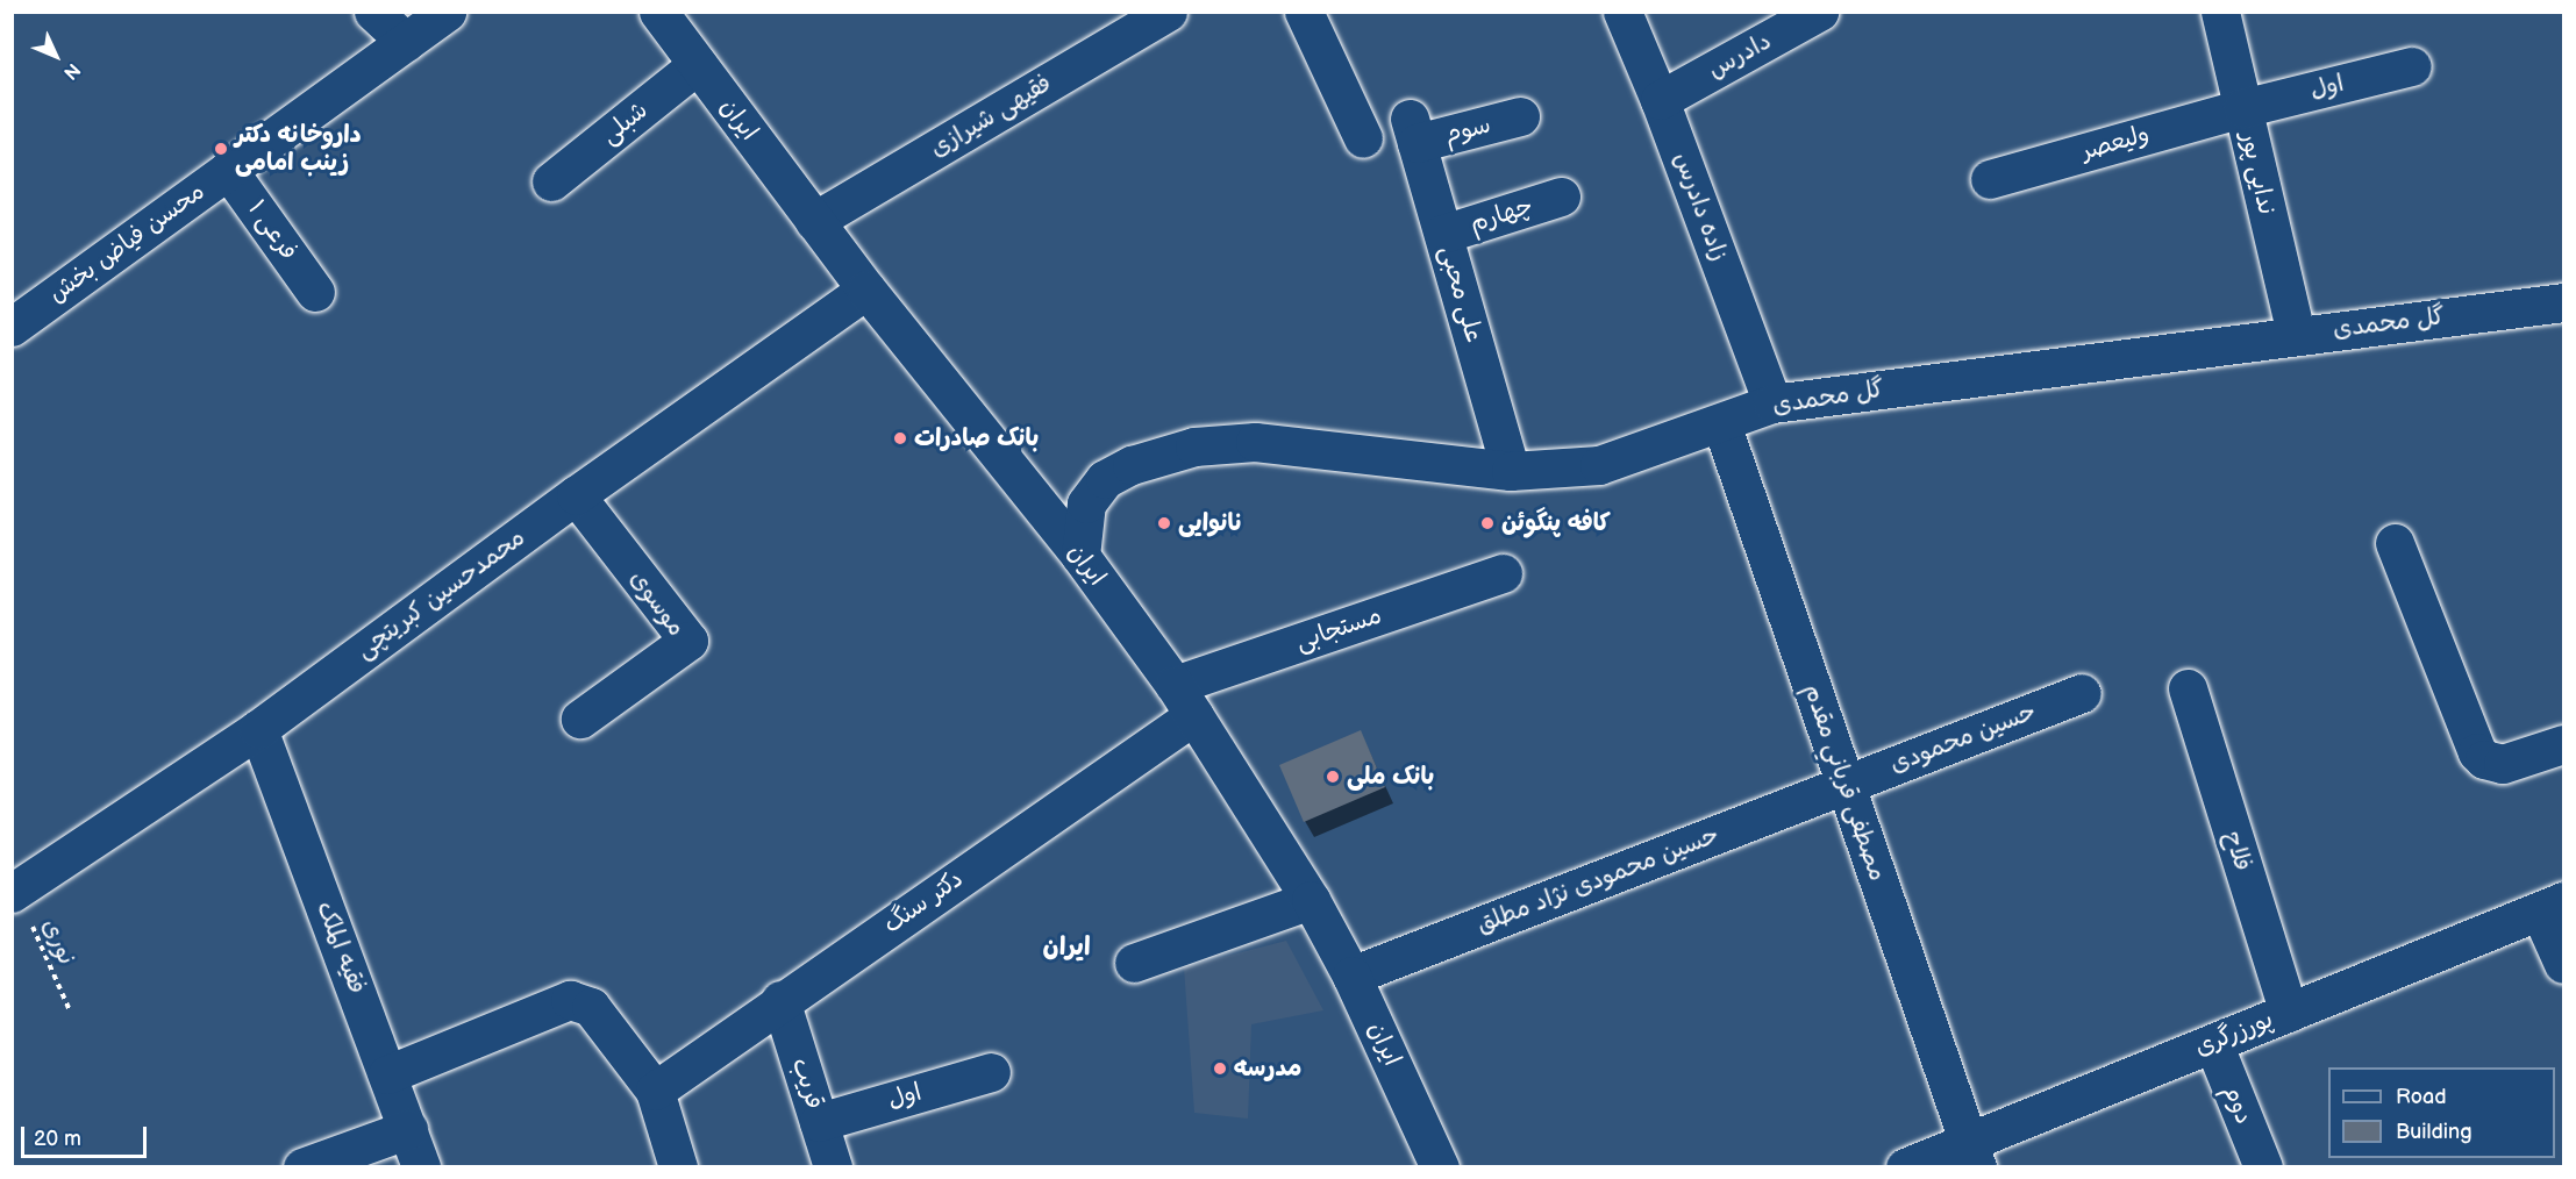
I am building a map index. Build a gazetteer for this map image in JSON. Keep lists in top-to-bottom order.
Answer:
{
  "streets": {
    "street": [
      "دادرس",
      "اول",
      "فقیهی شیرازی",
      "ایران",
      "شبلی",
      "سوم",
      "ولیعصر",
      "ندایی پور",
      "زاده دادرس",
      "چهارم",
      "فرعی ۱",
      "محسن فیاض بخش",
      "علی محبی",
      "گل محمدی",
      "محمدحسین کبریتچی",
      "موسوی",
      "مستجابی",
      "حسین محمودی",
      "مصطفی قرباني مقدم",
      "فلاح",
      "حسین محمودی نژاد مطلق",
      "دکتر سنگ",
      "فقیه الملک",
      "پورزرگری",
      "قریب",
      "دوم"
    ],
    "path": ["نوری"]
  },
  "crossings": [
    ["دادرس", "زاده دادرس"],
    ["اول", "ولیعصر"],
    ["اول", "ندایی پور"],
    ["اول", "قریب"],
    ["فقیهی شیرازی", "ایران"],
    ["ایران", "شبلی"],
    ["ایران", "گل محمدی"],
    ["ایران", "محمدحسین کبریتچی"],
    ["ایران", "مستجابی"],
    ["ایران", "حسین محمودی نژاد مطلق"],
    ["ایران", "دکتر سنگ"],
    ["سوم", "علی محبی"],
    ["ولیعصر", "ندایی پور"],
    ["ندایی پور", "گل محمدی"],
    ["زاده دادرس", "گل محمدی"],
    ["چهارم", "علی محبی"],
    ["فرعی ۱", "محسن فیاض بخش"],
    ["علی محبی", "گل محمدی"],
    ["گل محمدی", "مصطفی قرباني مقدم"],
    ["محمدحسین کبریتچی", "موسوی"],
    ["محمدحسین کبریتچی", "نوری"],
    ["محمدحسین کبریتچی", "فقیه الملک"],
    ["مستجابی", "دکتر سنگ"],
    ["حسین محمودی", "مصطفی قرباني مقدم"],
    ["حسین محمودی", "حسین محمودی نژاد مطلق"],
    ["مصطفی قرباني مقدم", "حسین محمودی نژاد مطلق"],
    ["مصطفی قرباني مقدم", "پورزرگری"],
    ["فلاح", "پورزرگری"],
    ["دکتر سنگ", "قریب"],
    ["پورزرگری", "دوم"]
  ],
  "districts": ["ایران"],
  "places": [
    "داروخانه دکتر زینب امامی",
    "بانک صادرات",
    "نانوایی",
    "کافه پنگوئن",
    "بانک ملی",
    "مدرسه"
  ],
  "legend": ["Road", "Building"],
  "scale_bar": "20 m",
  "north": "bottom right"
}
